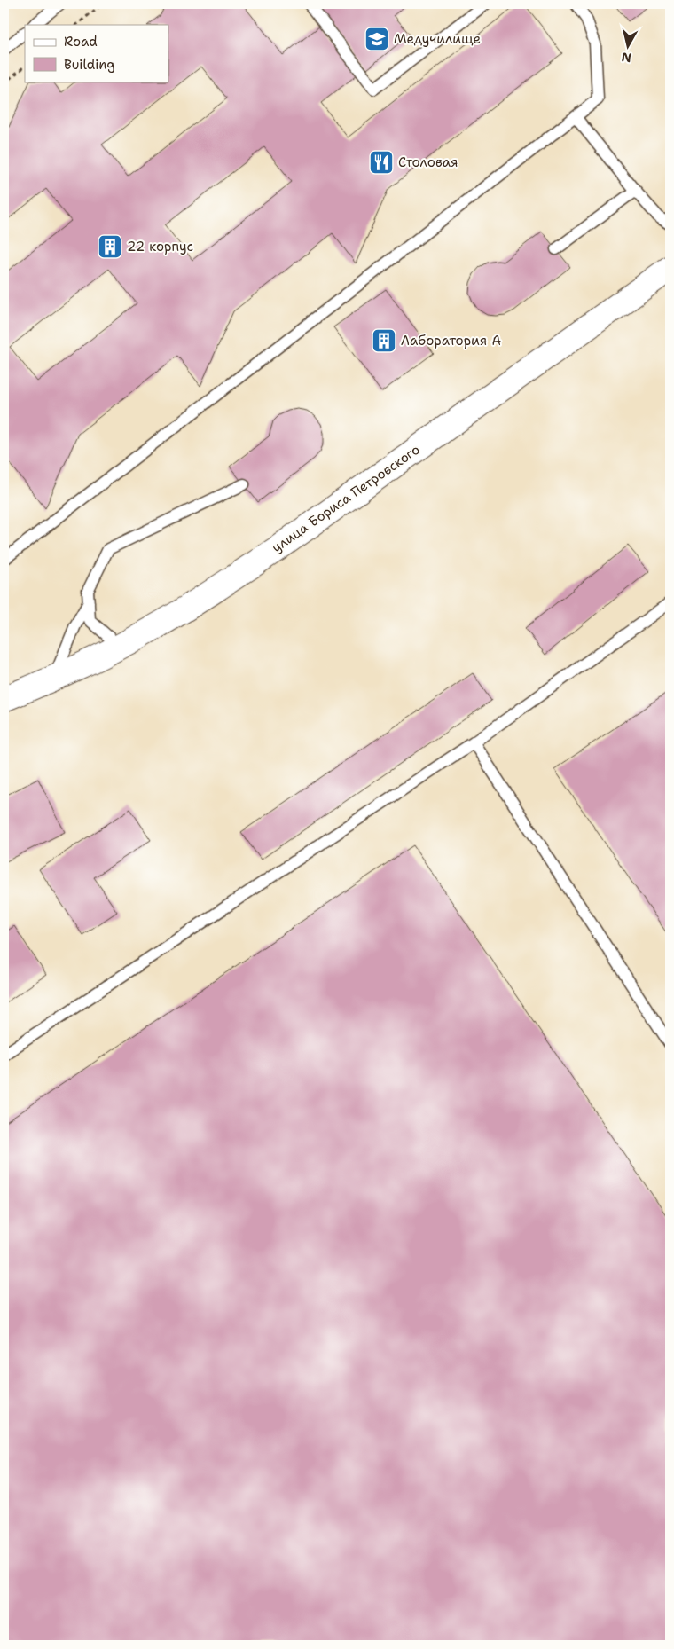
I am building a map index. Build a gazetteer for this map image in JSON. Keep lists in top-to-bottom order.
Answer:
{
  "streets": {
    "street": ["улица Бориса Петровского"]
  },
  "places": {
    "school or university": ["Медучилище"],
    "restaurant": ["Столовая"],
    "building": ["22 корпус", "Лаборатория А"]
  },
  "legend": ["Road", "Building"],
  "north": "bottom"
}
